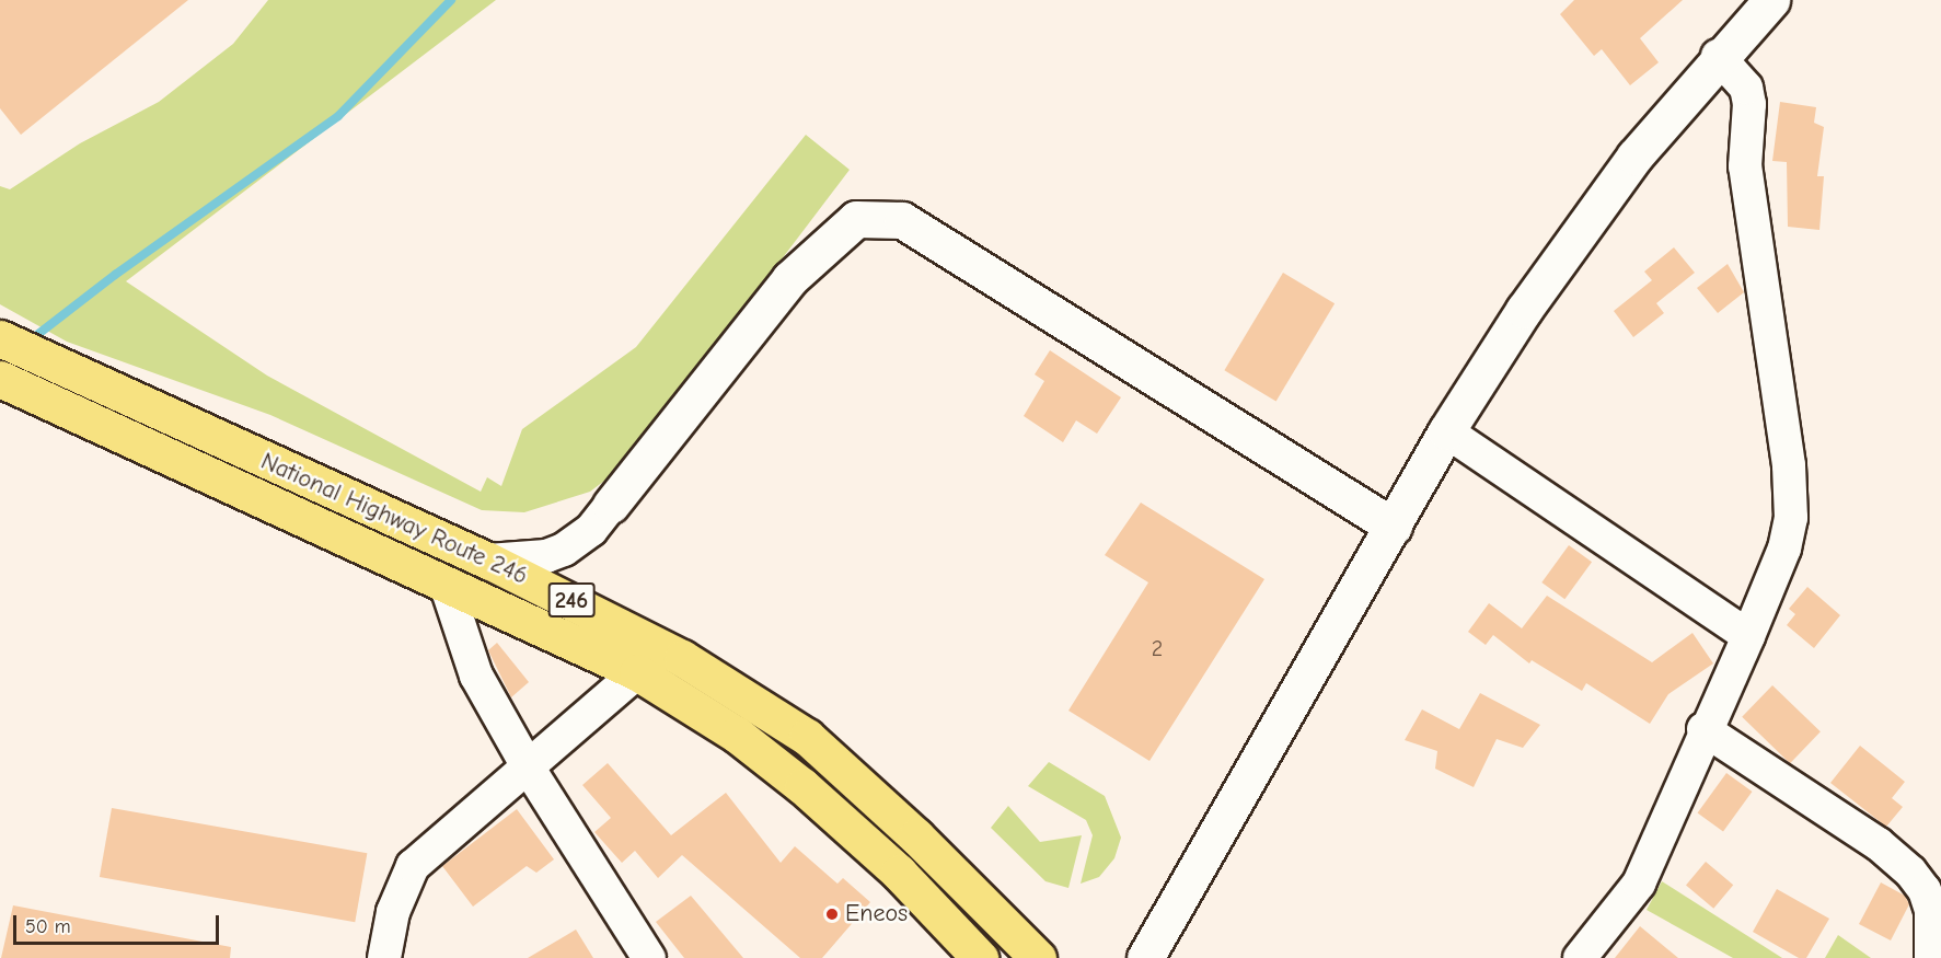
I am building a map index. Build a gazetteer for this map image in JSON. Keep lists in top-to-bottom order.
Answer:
{
  "streets": {
    "highway": ["National Highway Route 246", "246"]
  },
  "places": ["Eneos"],
  "house_numbers": ["2"],
  "scale_bar": "50 m"
}
